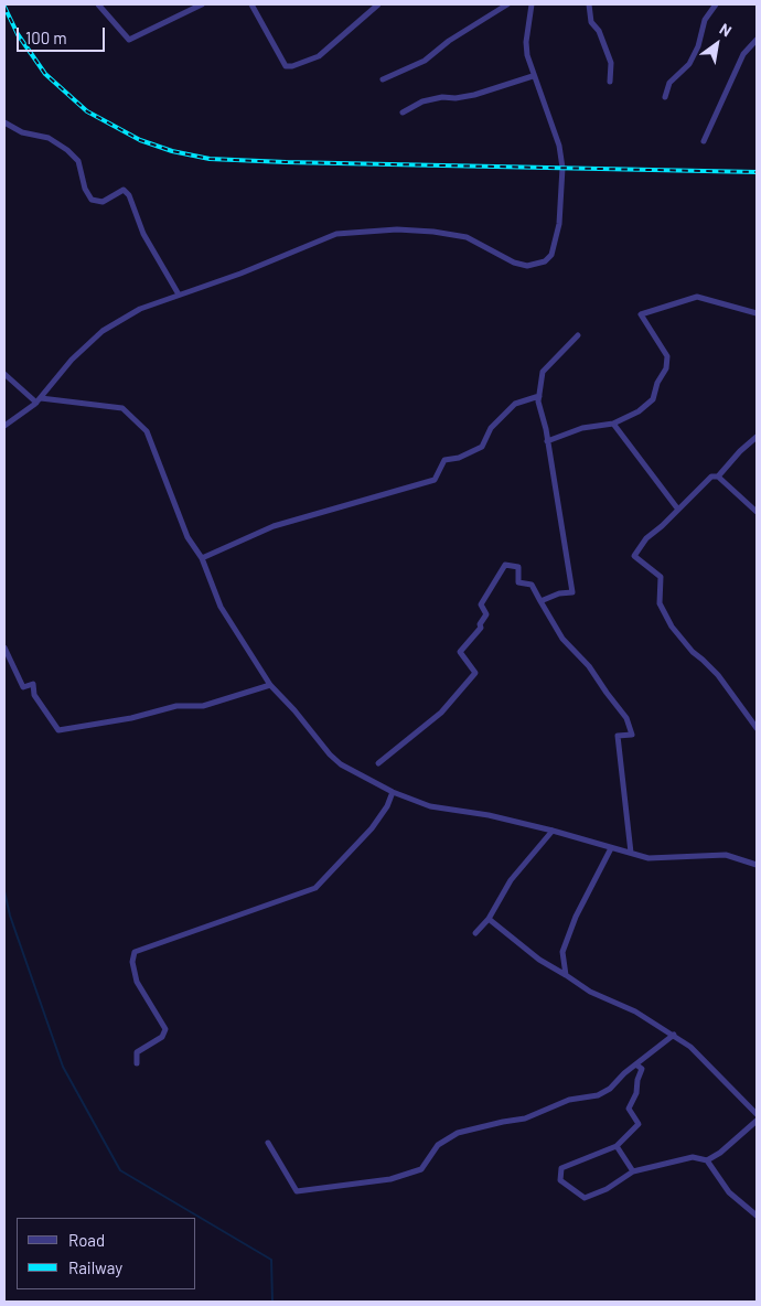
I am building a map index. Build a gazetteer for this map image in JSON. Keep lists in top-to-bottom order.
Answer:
{
  "legend": ["Road", "Railway"],
  "scale_bar": "100 m",
  "north": "top right"
}
